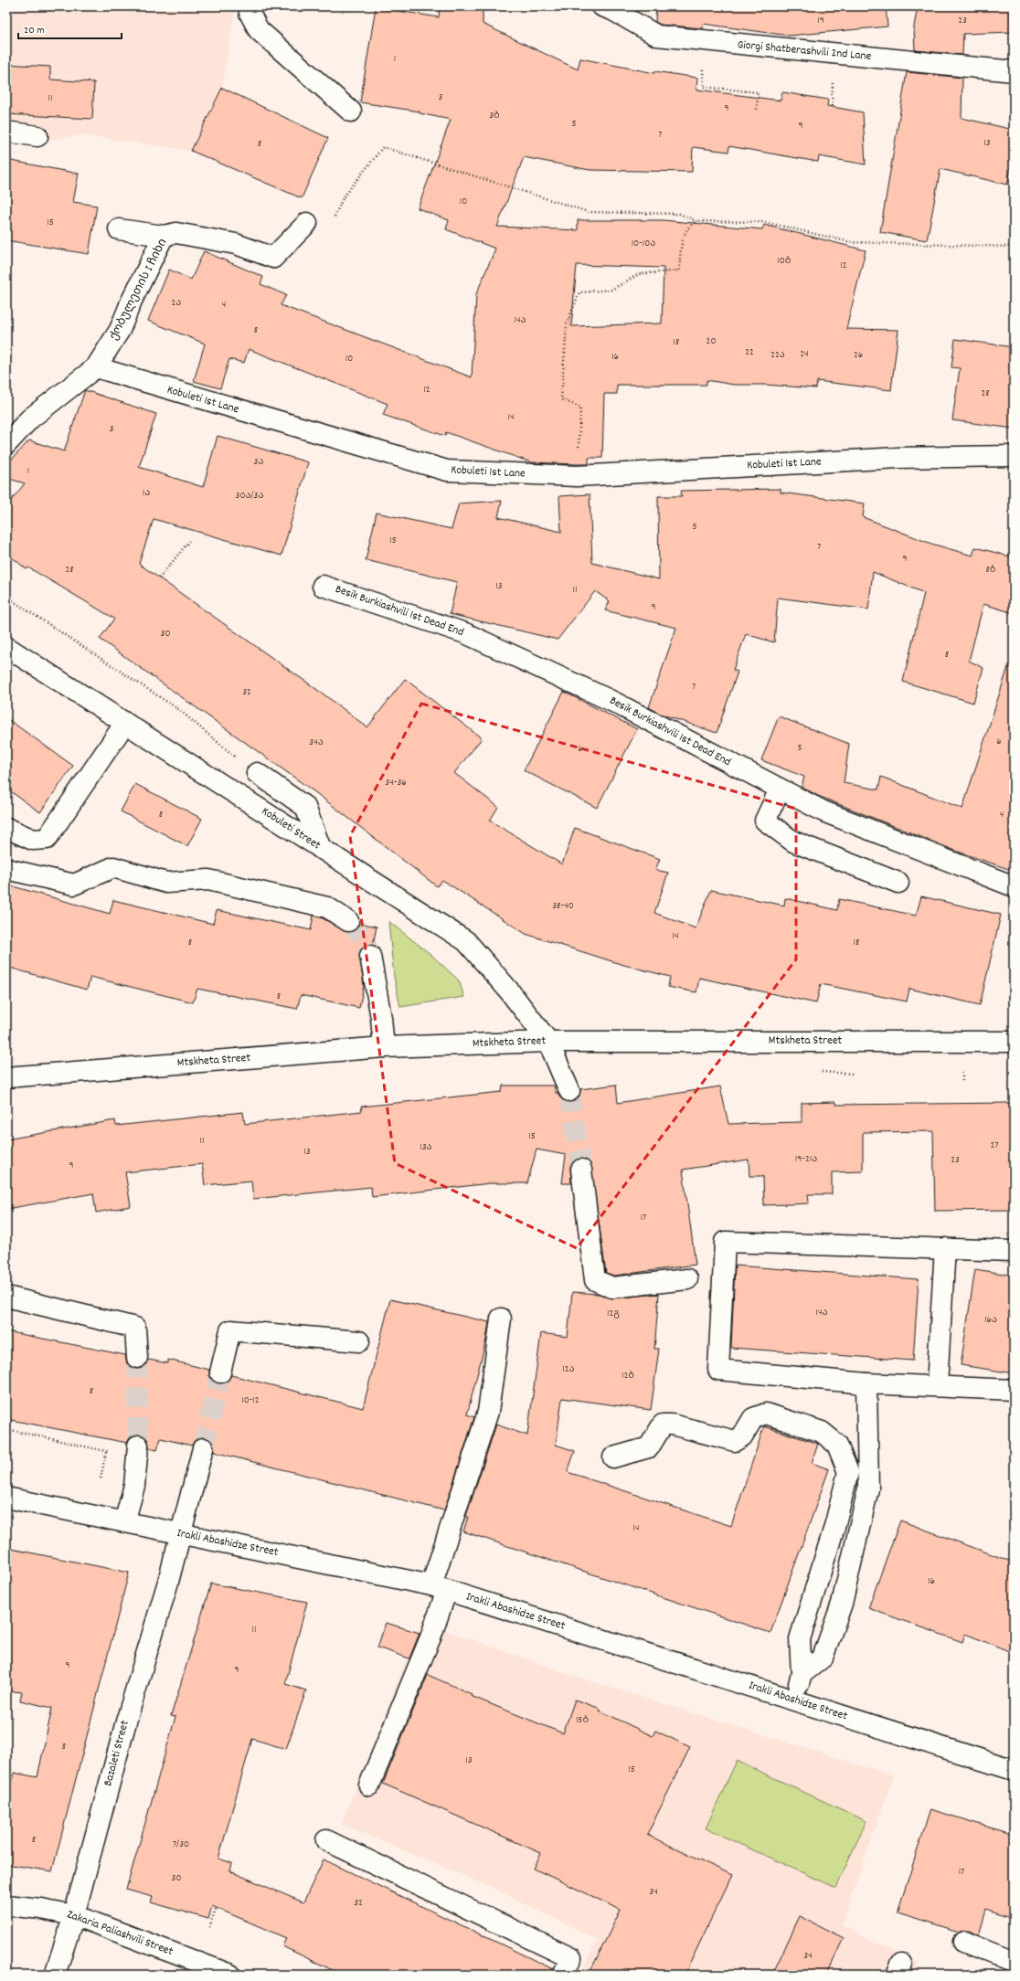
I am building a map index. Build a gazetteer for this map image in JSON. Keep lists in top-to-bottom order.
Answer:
{
  "streets": {
    "street": [
      "Giorgi Shatberashvili 2nd Lane",
      "ქობულეთის I ჩიხი",
      "Kobuleti 1st Lane",
      "Besik Burkiashvili 1st Dead End",
      "Kobuleti Street",
      "Mtskheta Street",
      "Irakli Abashidze Street",
      "Bazaleti Street",
      "Zakaria Paliashvili Street"
    ]
  },
  "crossings": [
    ["ქობულეთის I ჩიხი", "Kobuleti 1st Lane"],
    ["Kobuleti Street", "Mtskheta Street"],
    ["Irakli Abashidze Street", "Bazaleti Street"],
    ["Bazaleti Street", "Zakaria Paliashvili Street"]
  ],
  "house_numbers": [
    "19",
    "23",
    "1",
    "3",
    "11",
    "9",
    "3ბ",
    "5",
    "9",
    "7",
    "13",
    "8",
    "10",
    "15",
    "10-10ა",
    "10ბ",
    "12",
    "2ა",
    "4",
    "14ა",
    "8",
    "20",
    "18",
    "22",
    "24",
    "22ა",
    "26",
    "16",
    "10",
    "12",
    "28",
    "14",
    "3",
    "3ა",
    "1",
    "1ა",
    "30ა/3ა",
    "5",
    "15",
    "7",
    "9",
    "28",
    "8ბ",
    "13",
    "11",
    "9",
    "30",
    "8",
    "7",
    "32",
    "6",
    "34ა",
    "5",
    "6",
    "34-36",
    "8",
    "4",
    "38-40",
    "14",
    "8",
    "18",
    "8",
    "15",
    "11",
    "27",
    "13ა",
    "13",
    "19-21ა",
    "23",
    "9",
    "17",
    "14ა",
    "12გ",
    "16ა",
    "12ა",
    "12ბ",
    "8",
    "10-12",
    "14",
    "16",
    "11",
    "9",
    "9",
    "15ბ",
    "8",
    "13",
    "15",
    "8",
    "7/30",
    "17",
    "30",
    "34",
    "32",
    "34"
  ],
  "scale_bar": "20 m"
}
